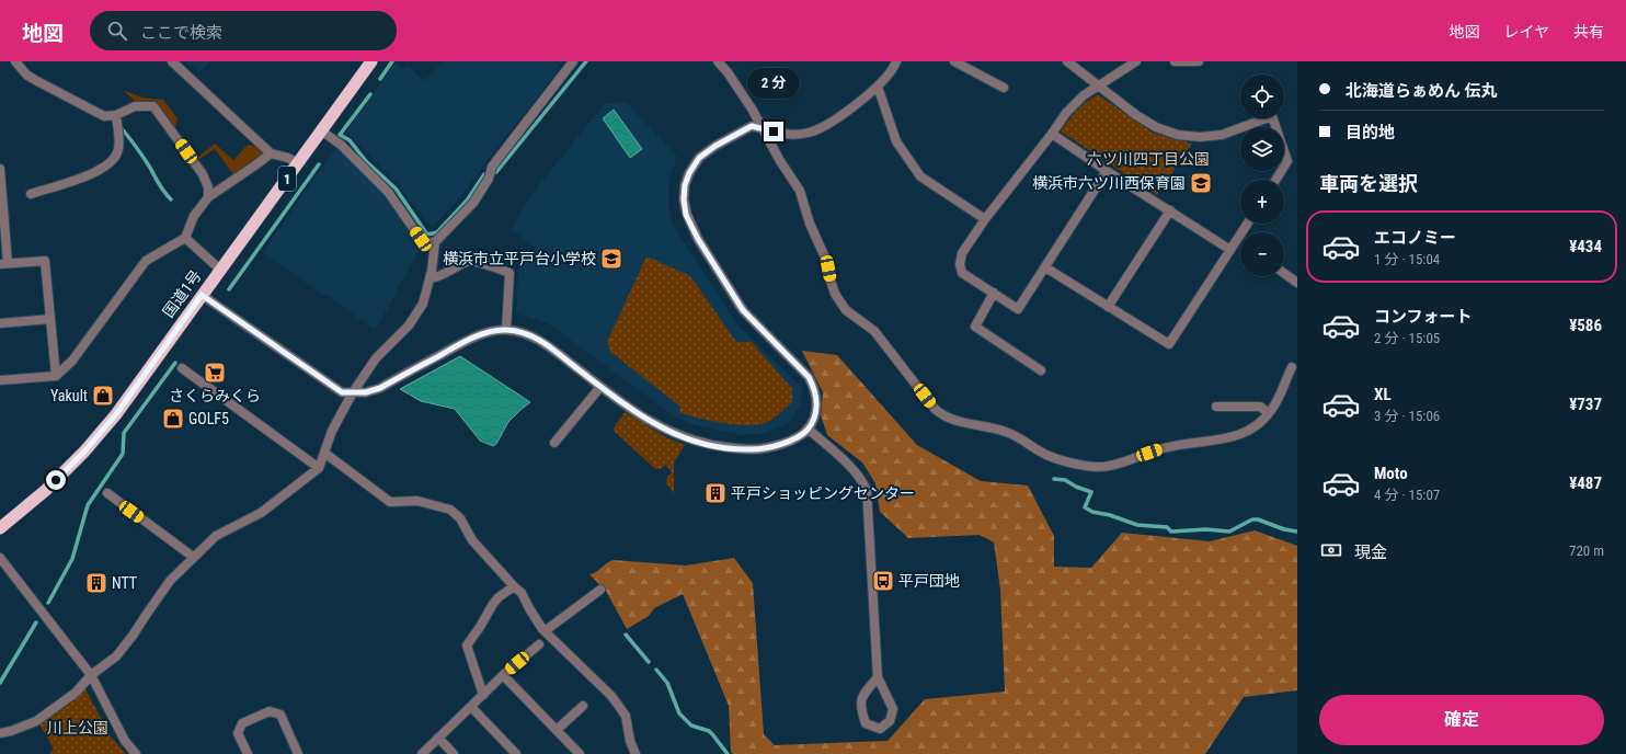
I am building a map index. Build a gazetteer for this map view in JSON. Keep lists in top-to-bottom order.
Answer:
{
  "streets": {
    "highway": ["1", "国道1号"]
  },
  "parks": ["六ツ川四丁目公園", "川上公園"],
  "places": {
    "school or university": ["横浜市六ツ川西保育園", "横浜市立平戸台小学校"],
    "supermarket": ["さくらみくら"],
    "shop": ["Yakult", "GOLF5"],
    "building": ["平戸ショッピングセンター", "NTT"],
    "bus stop": ["平戸団地"]
  },
  "page": {
    "header": "地図",
    "search": "ここで検索",
    "nav": ["地図", "レイヤ", "共有"],
    "banner": ["北海道らぁめん 伝丸", "目的地"],
    "bubble": "2 分",
    "map_buttons": ["+", "−"],
    "heading": "車両を選択",
    "list": [
      {
        "name": "エコノミー",
        "note": "1 分 · 15:04",
        "value": "¥434"
      },
      {
        "name": "コンフォート",
        "note": "2 分 · 15:05",
        "value": "¥586"
      },
      {
        "name": "XL",
        "note": "3 分 · 15:06",
        "value": "¥737"
      },
      {
        "name": "Moto",
        "note": "4 分 · 15:07",
        "value": "¥487"
      }
    ],
    "pay": ["現金", "720 m"],
    "buttons": "確定"
  }
}
